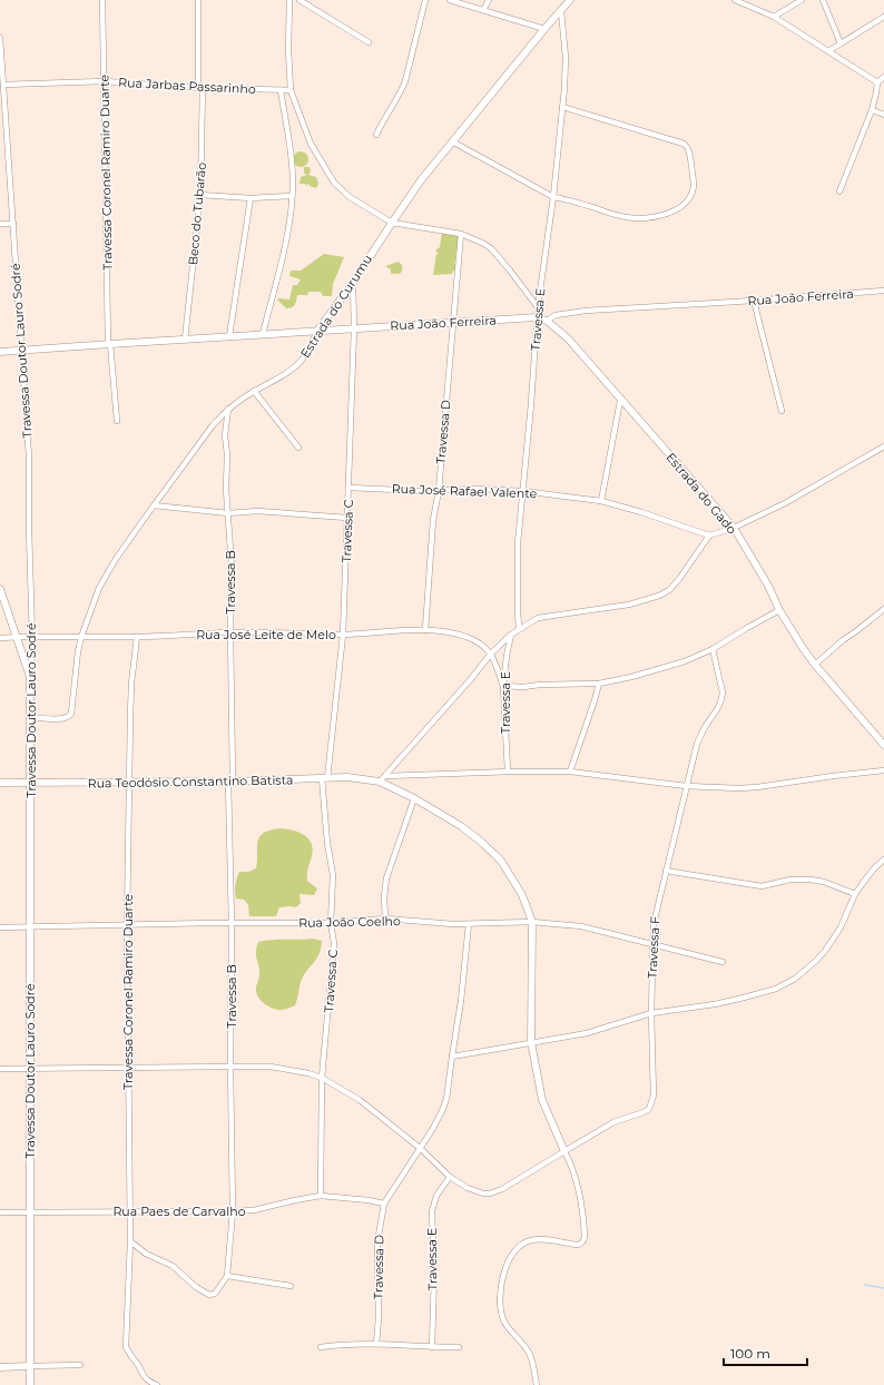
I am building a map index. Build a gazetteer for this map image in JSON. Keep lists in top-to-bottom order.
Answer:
{
  "streets": {
    "street": [
      "Rua Jarbas Passarinho",
      "Travessa Coronel Ramiro Duarte",
      "Beco do Tubarão",
      "Rua João Ferreira",
      "Estrada do Curumu",
      "Travessa E",
      "Travessa Doutor Lauro Sodré",
      "Travessa D",
      "Rua José Rafael Valente",
      "Estrada do Gado",
      "Travessa C",
      "Travessa B",
      "Rua José Leite de Melo",
      "Rua Teodósio Constantino Batista",
      "Rua João Coelho",
      "Travessa F",
      "Rua Paes de Carvalho"
    ]
  },
  "crossings": [
    ["Rua Jarbas Passarinho", "Travessa Coronel Ramiro Duarte"],
    ["Rua Jarbas Passarinho", "Beco do Tubarão"],
    ["Rua Jarbas Passarinho", "Travessa Doutor Lauro Sodré"],
    ["Travessa Coronel Ramiro Duarte", "Rua João Ferreira"],
    ["Travessa Coronel Ramiro Duarte", "Rua José Leite de Melo"],
    ["Travessa Coronel Ramiro Duarte", "Rua Teodósio Constantino Batista"],
    ["Travessa Coronel Ramiro Duarte", "Rua João Coelho"],
    ["Travessa Coronel Ramiro Duarte", "Rua Paes de Carvalho"],
    ["Beco do Tubarão", "Rua João Ferreira"],
    ["Rua João Ferreira", "Estrada do Curumu"],
    ["Rua João Ferreira", "Travessa E"],
    ["Rua João Ferreira", "Travessa Doutor Lauro Sodré"],
    ["Rua João Ferreira", "Travessa D"],
    ["Rua João Ferreira", "Estrada do Gado"],
    ["Rua João Ferreira", "Travessa C"],
    ["Estrada do Curumu", "Travessa E"],
    ["Estrada do Curumu", "Travessa Doutor Lauro Sodré"],
    ["Estrada do Curumu", "Travessa C"],
    ["Estrada do Curumu", "Travessa B"],
    ["Estrada do Curumu", "Rua José Leite de Melo"],
    ["Travessa E", "Rua José Rafael Valente"],
    ["Travessa Doutor Lauro Sodré", "Rua José Leite de Melo"],
    ["Travessa Doutor Lauro Sodré", "Rua Teodósio Constantino Batista"],
    ["Travessa Doutor Lauro Sodré", "Rua João Coelho"],
    ["Travessa Doutor Lauro Sodré", "Rua Paes de Carvalho"],
    ["Travessa D", "Rua José Rafael Valente"],
    ["Travessa D", "Rua José Leite de Melo"],
    ["Travessa D", "Rua João Coelho"],
    ["Travessa D", "Rua Paes de Carvalho"],
    ["Rua José Rafael Valente", "Travessa C"],
    ["Travessa C", "Rua José Leite de Melo"],
    ["Travessa C", "Rua Teodósio Constantino Batista"],
    ["Travessa C", "Rua João Coelho"],
    ["Travessa C", "Rua Paes de Carvalho"],
    ["Travessa B", "Rua José Leite de Melo"],
    ["Travessa B", "Rua Teodósio Constantino Batista"],
    ["Travessa B", "Rua João Coelho"],
    ["Travessa B", "Rua Paes de Carvalho"],
    ["Rua Teodósio Constantino Batista", "Rua João Coelho"],
    ["Rua João Coelho", "Travessa F"]
  ],
  "scale_bar": "100 m"
}
